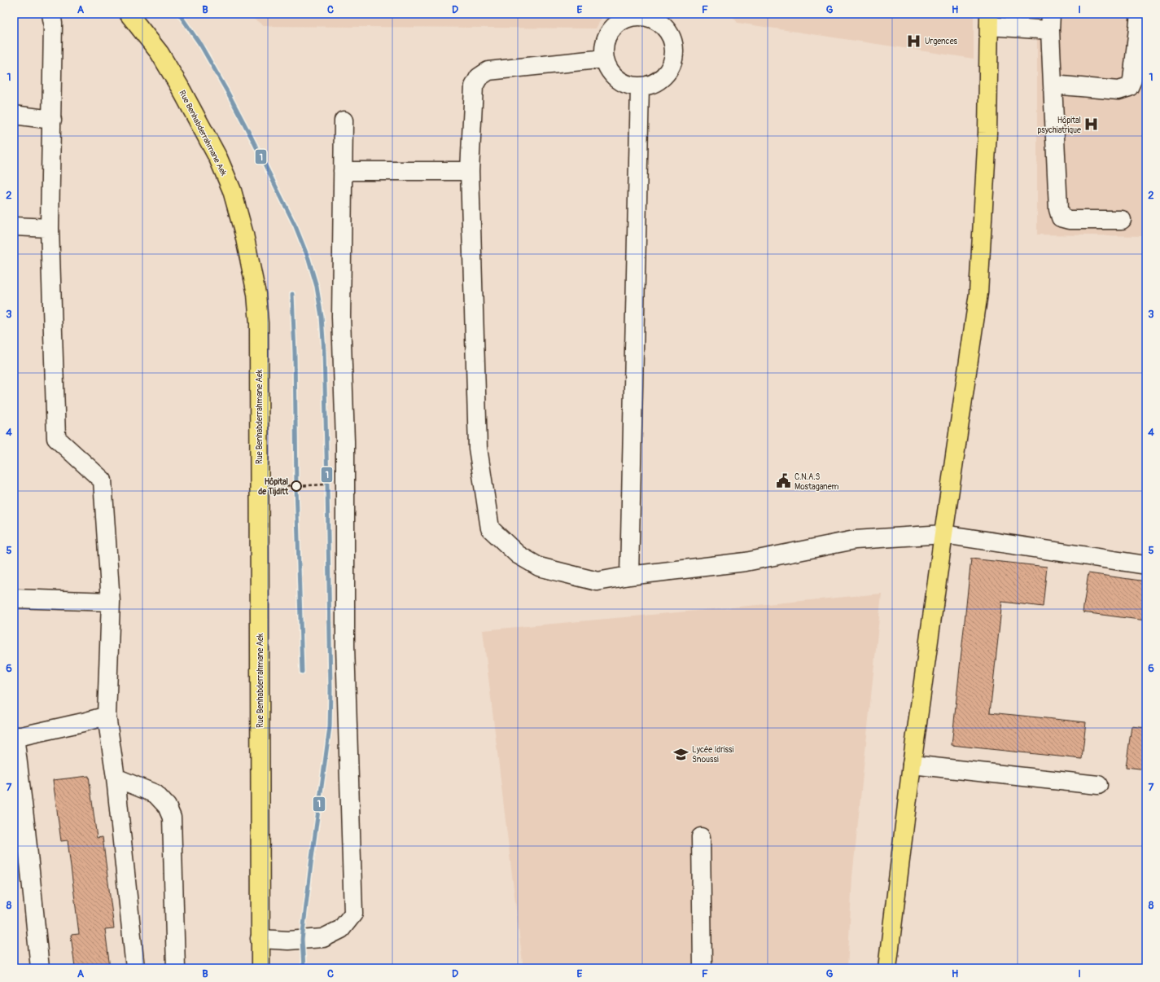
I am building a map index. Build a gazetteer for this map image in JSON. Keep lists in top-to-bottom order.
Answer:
{
  "streets": {
    "main road": ["Rue Benhabderrahmane Aek"]
  },
  "places": {
    "hospital": ["Urgences", "Hôpital psychiatrique"],
    "public building": ["C.N.A.S Mostaganem"],
    "other": ["Hôpital de Tijditt"],
    "school or university": ["Lycée Idrissi Snoussi"]
  },
  "lines": ["transit line 1"],
  "grid": {
    "columns": [
      "A",
      "B",
      "C",
      "D",
      "E",
      "F",
      "G",
      "H",
      "I"
    ],
    "rows": [
      "1",
      "2",
      "3",
      "4",
      "5",
      "6",
      "7",
      "8"
    ]
  }
}
